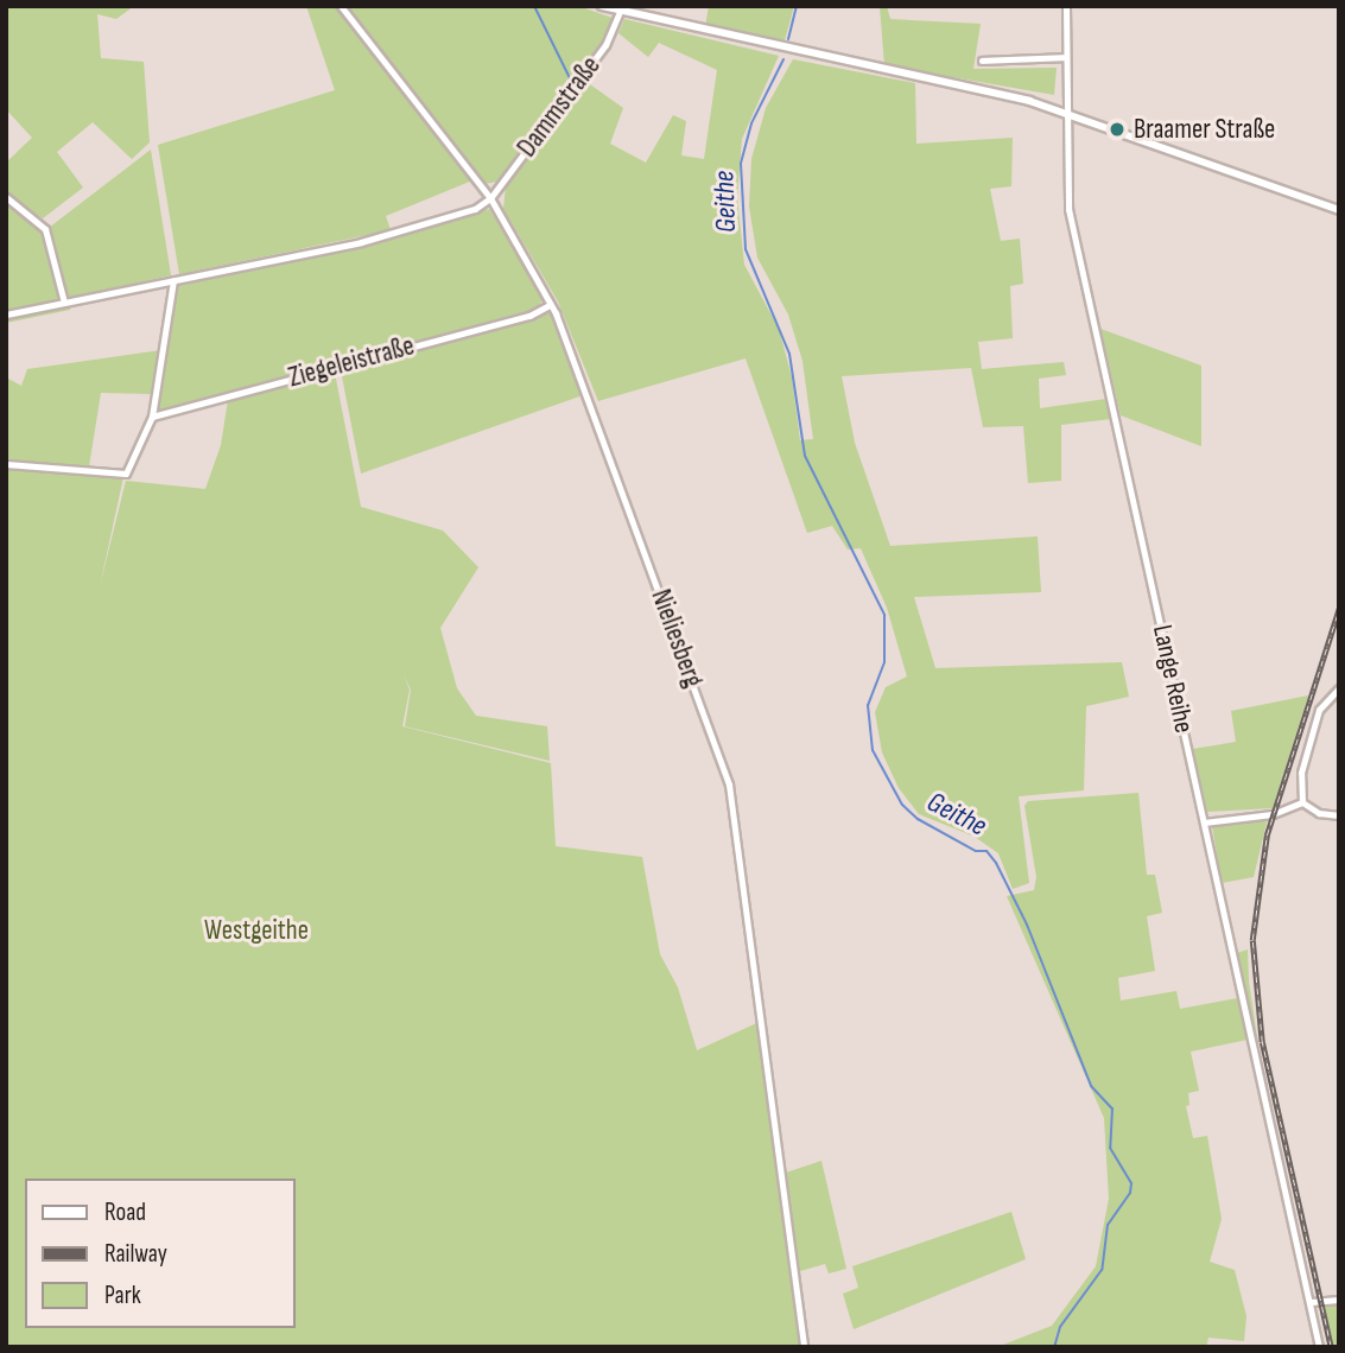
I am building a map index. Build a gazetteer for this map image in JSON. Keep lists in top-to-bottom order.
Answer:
{
  "streets": {
    "street": [
      "Dammstraße",
      "Ziegeleistraße",
      "Nieliesberg",
      "Lange Reihe"
    ]
  },
  "crossings": [
    ["Dammstraße", "Nieliesberg"],
    ["Ziegeleistraße", "Nieliesberg"]
  ],
  "water": ["Geithe"],
  "parks": ["Westgeithe"],
  "places": ["Braamer Straße"],
  "legend": ["Road", "Railway", "Park"]
}
